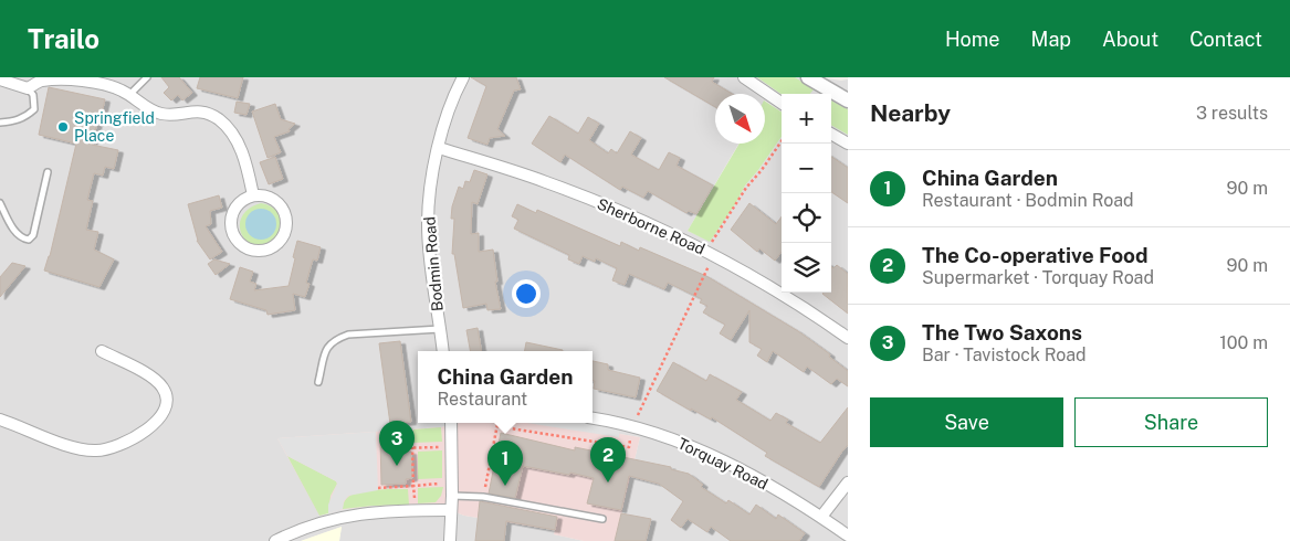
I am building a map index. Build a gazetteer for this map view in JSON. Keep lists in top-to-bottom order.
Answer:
{
  "streets": {
    "street": ["Sherborne Road", "Bodmin Road", "Torquay Road"]
  },
  "crossings": [
    ["Sherborne Road", "Bodmin Road"]
  ],
  "places": ["Springfield Place"],
  "north": "bottom right",
  "page": {
    "header": "Trailo",
    "nav": [
      "Home",
      "Map",
      "About",
      "Contact"
    ],
    "heading": ["Nearby", "3 results"],
    "map_buttons": ["+", "−"],
    "list": [
      {
        "mark": "1",
        "name": "China Garden",
        "note": "Restaurant · Bodmin Road",
        "value": "90 m"
      },
      {
        "mark": "2",
        "name": "The Co-operative Food",
        "note": "Supermarket · Torquay Road",
        "value": "90 m"
      },
      {
        "mark": "3",
        "name": "The Two Saxons",
        "note": "Bar · Tavistock Road",
        "value": "100 m"
      }
    ],
    "popup": ["China Garden", "Restaurant"],
    "buttons": ["Save", "Share"],
    "pins": ["3", "2", "1"]
  }
}
